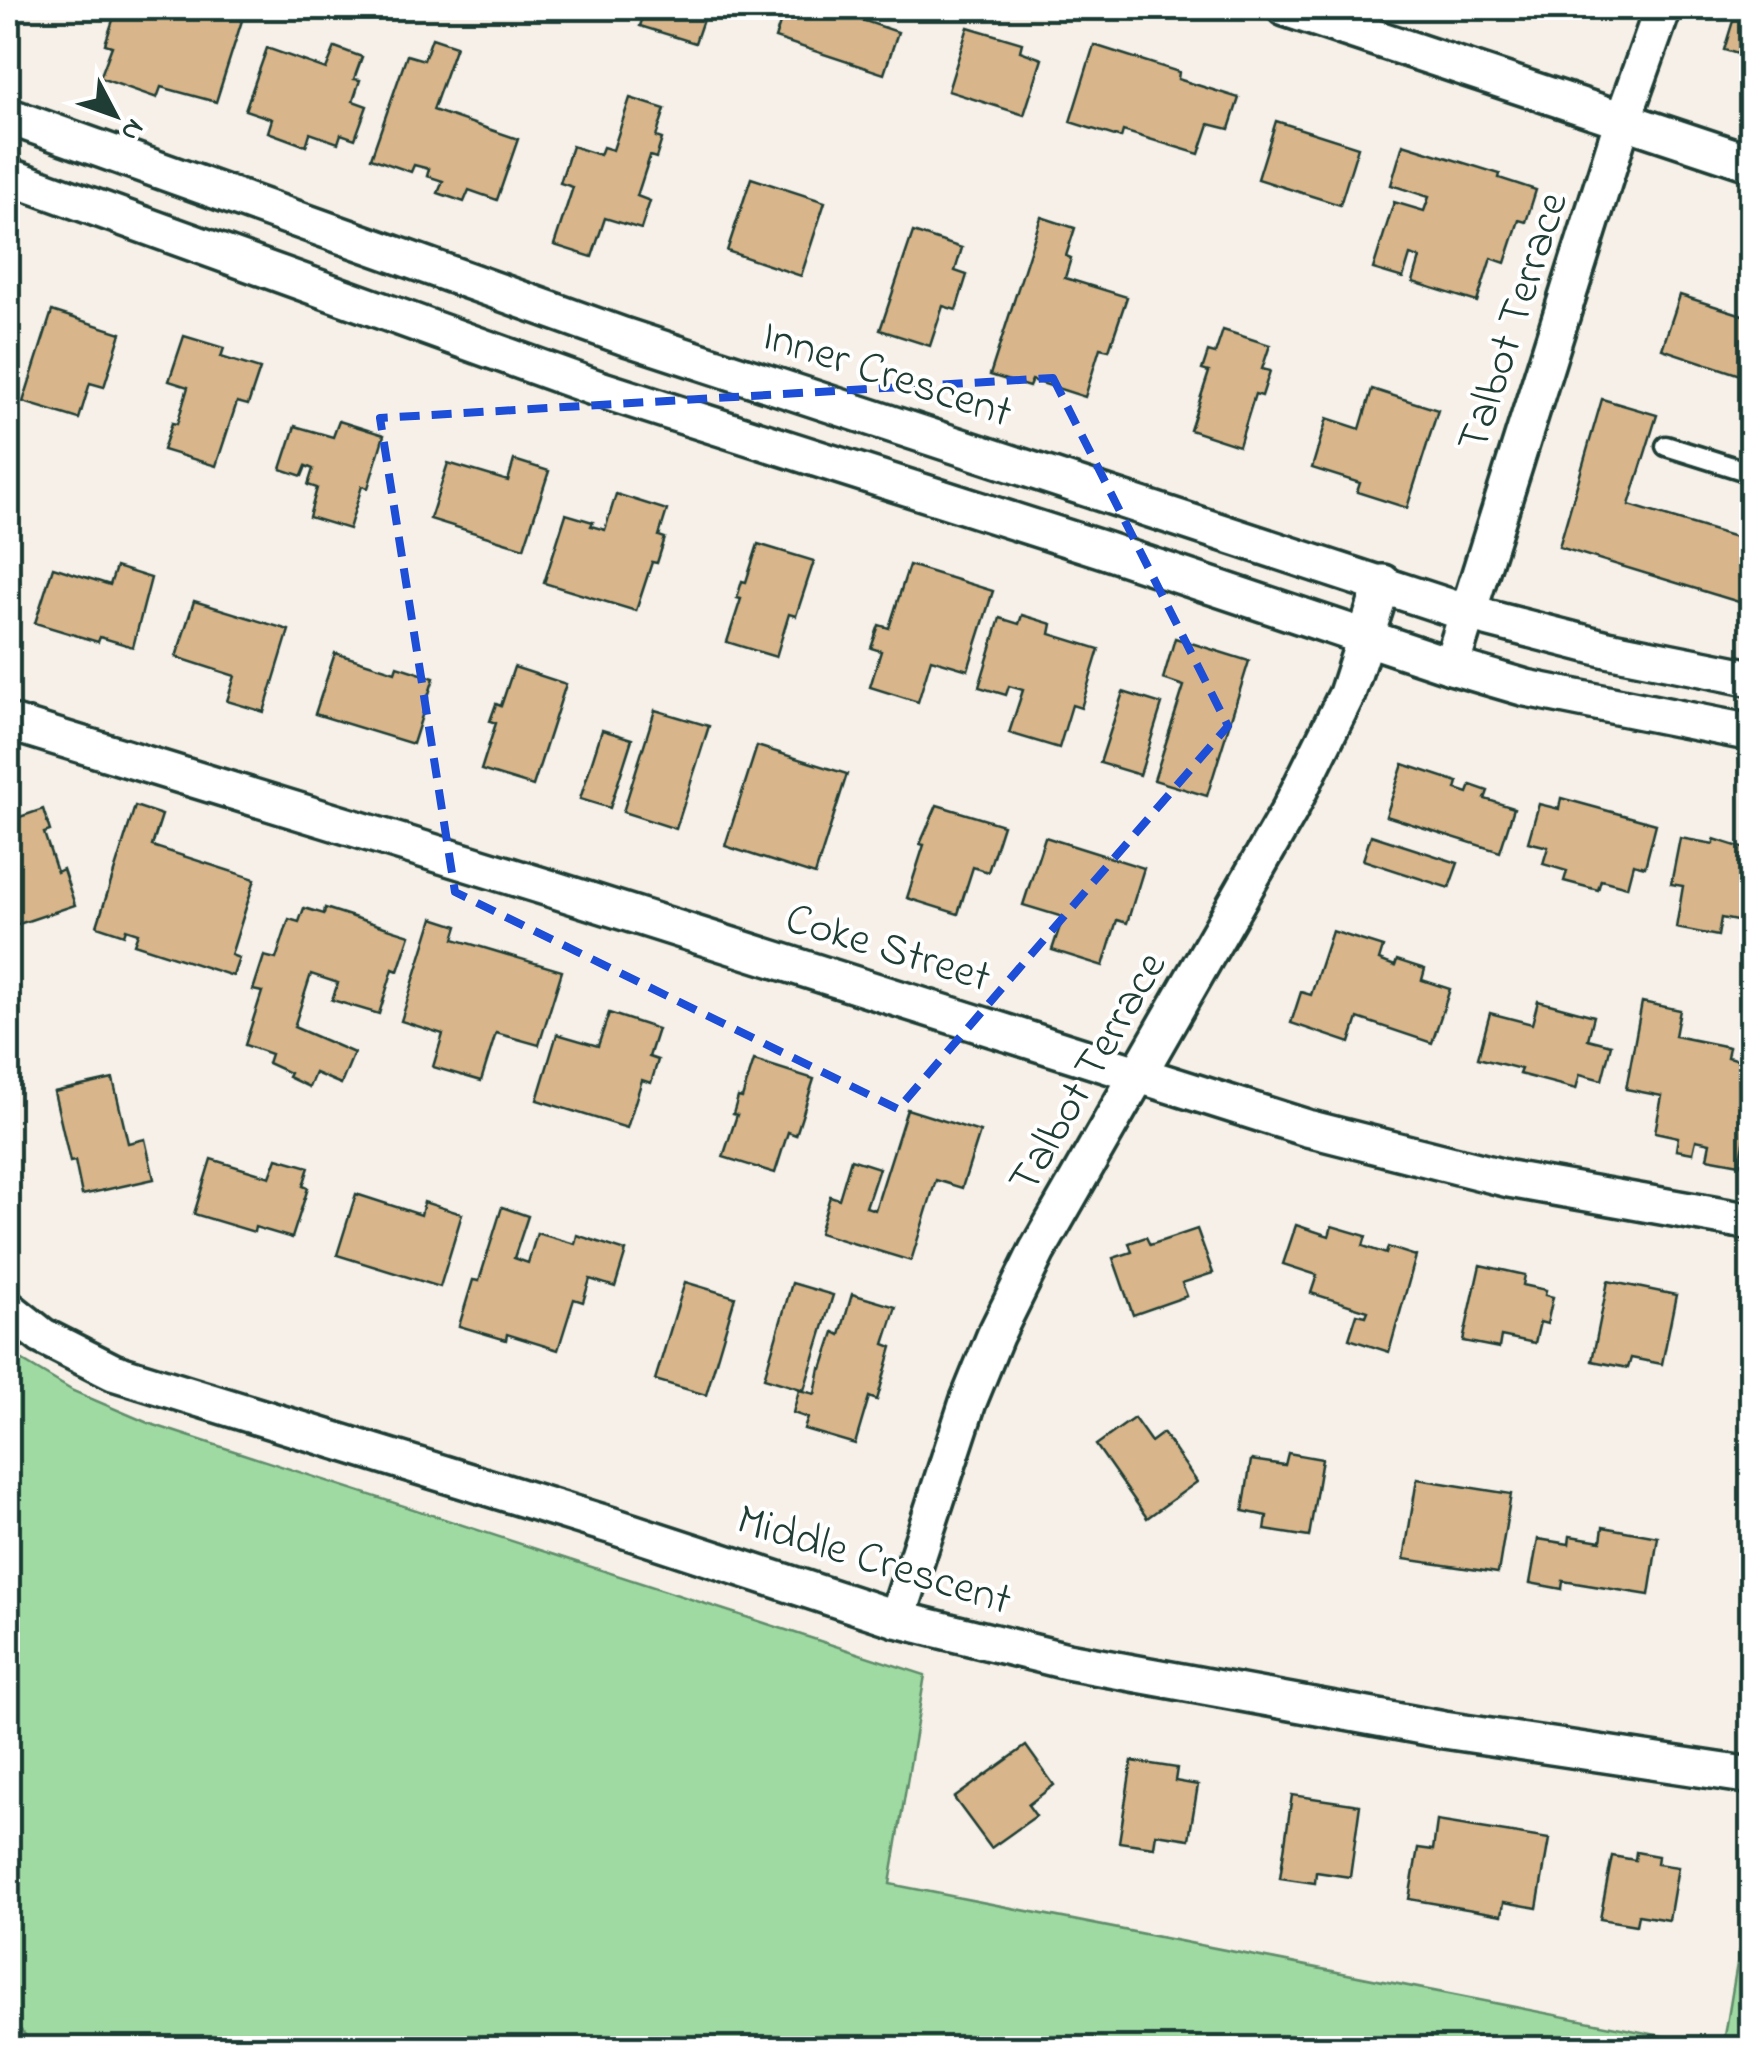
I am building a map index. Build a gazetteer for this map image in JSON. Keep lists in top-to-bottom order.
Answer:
{
  "streets": {
    "street": [
      "Talbot Terrace",
      "Inner Crescent",
      "Coke Street",
      "Middle Crescent"
    ]
  },
  "crossings": [
    ["Talbot Terrace", "Inner Crescent"],
    ["Talbot Terrace", "Coke Street"],
    ["Talbot Terrace", "Middle Crescent"]
  ],
  "north": "bottom right"
}
